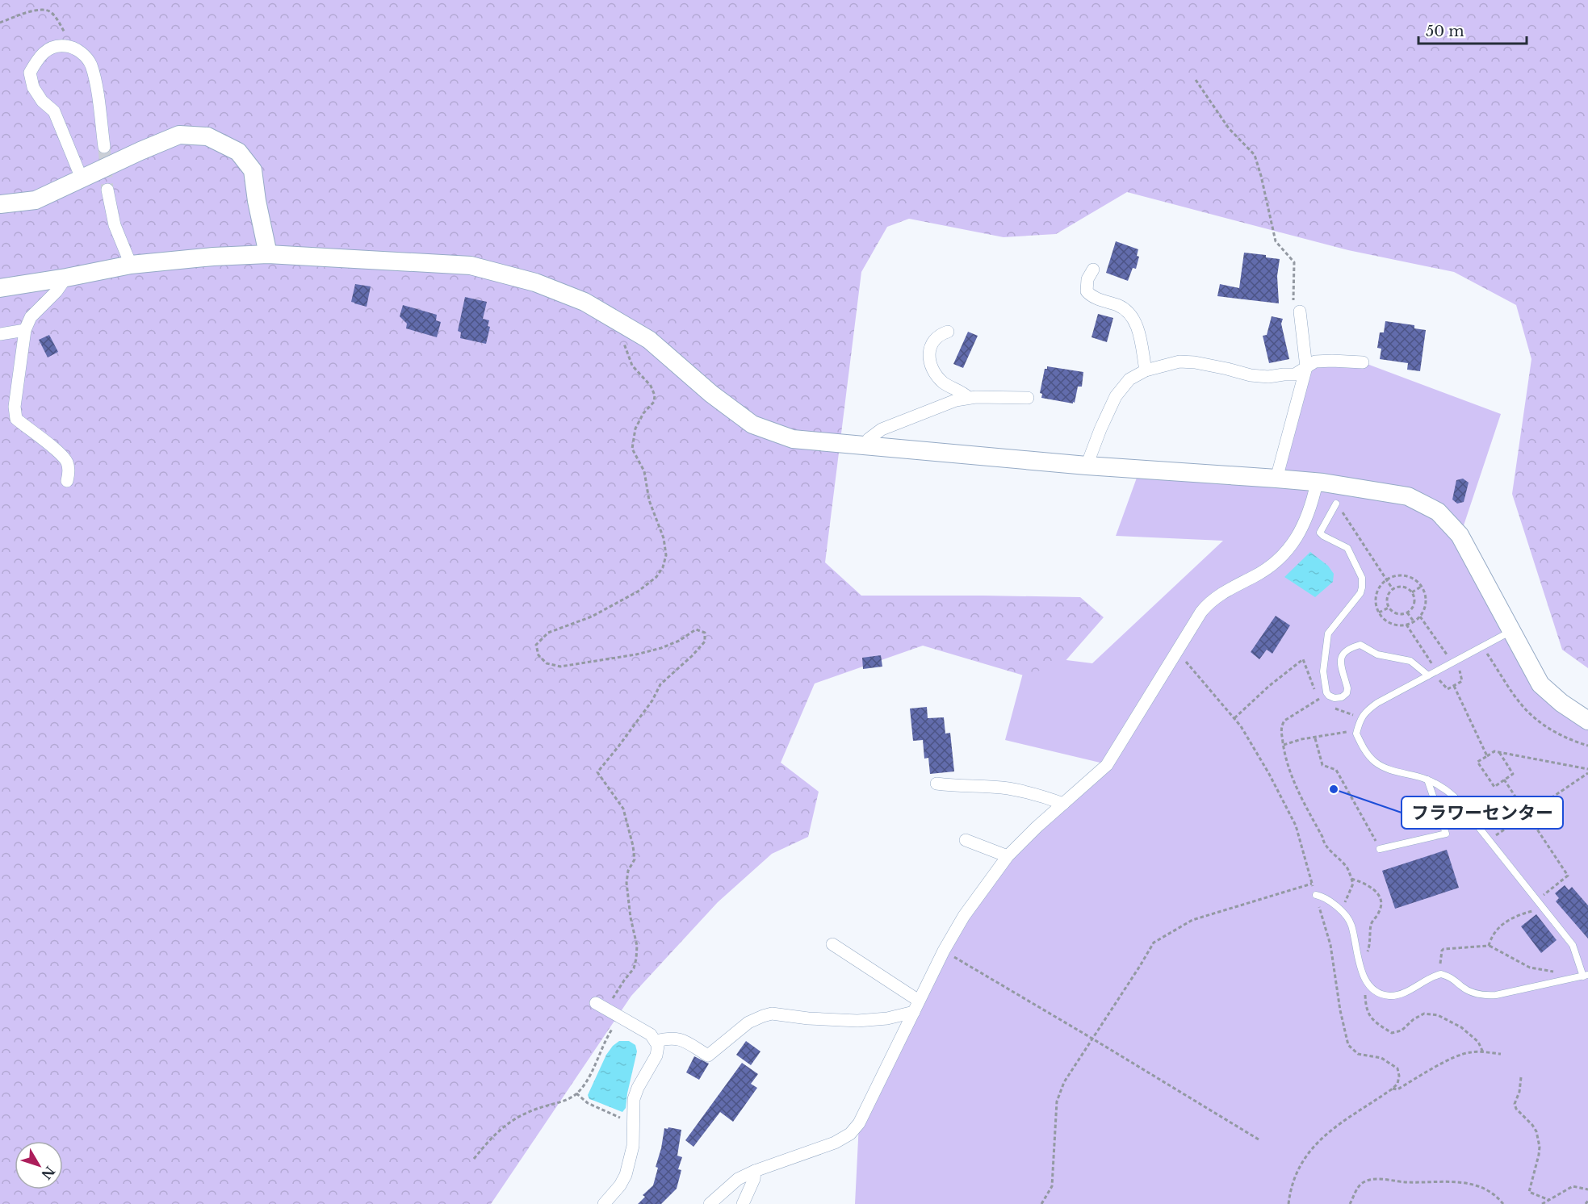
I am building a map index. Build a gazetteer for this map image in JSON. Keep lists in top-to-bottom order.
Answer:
{
  "places": ["フラワーセンター"],
  "scale_bar": "50 m",
  "north": "bottom right"
}
